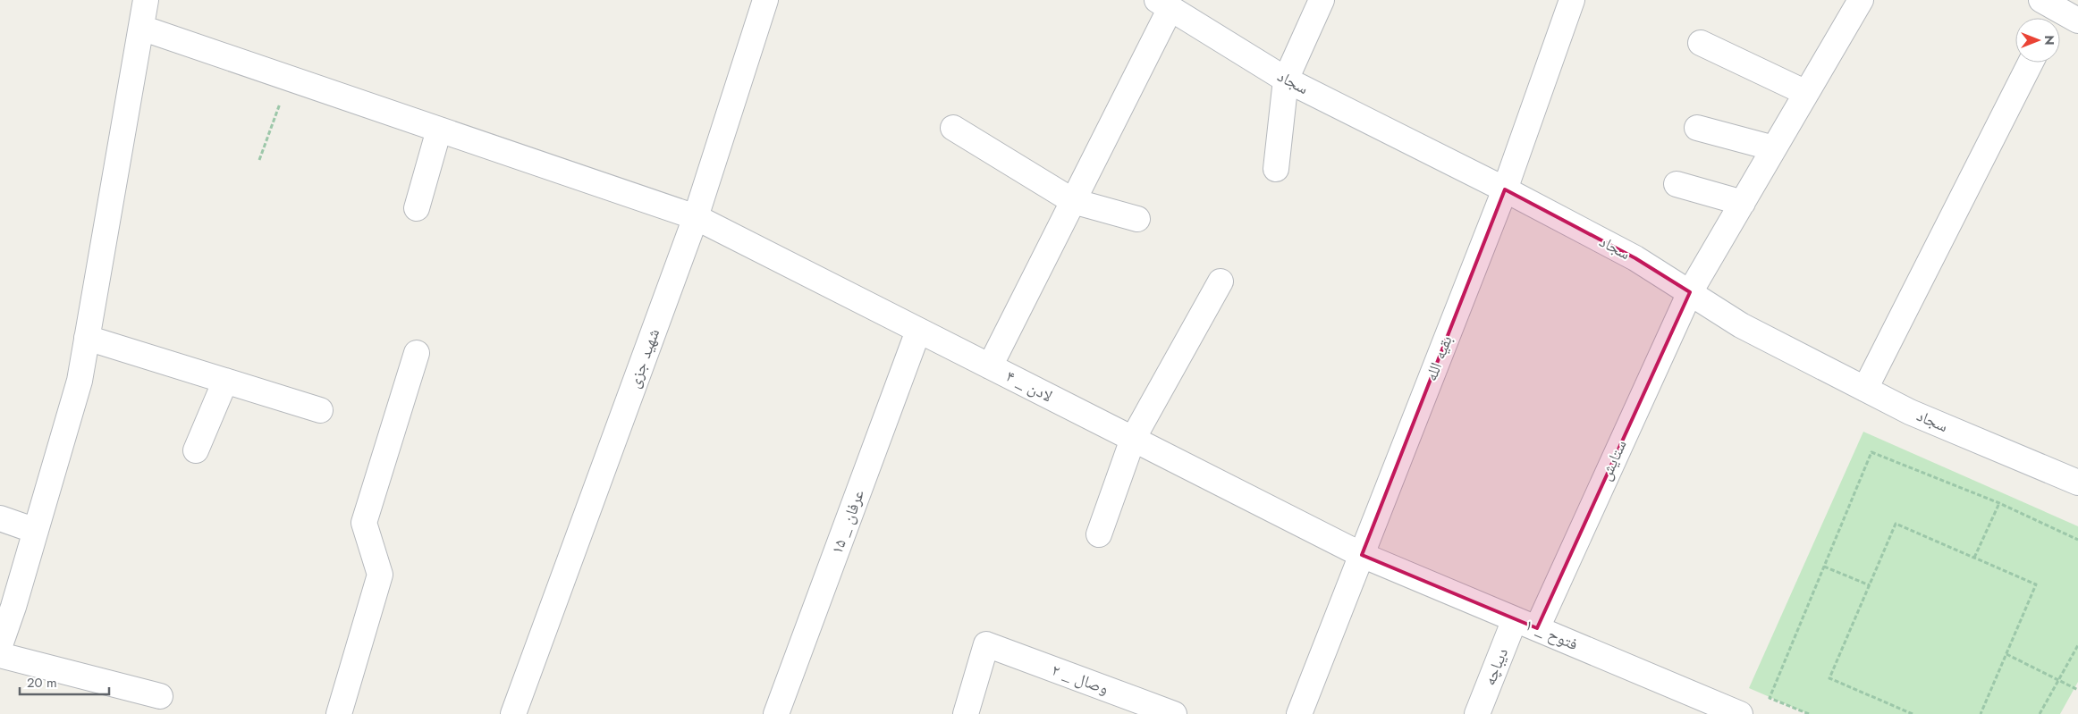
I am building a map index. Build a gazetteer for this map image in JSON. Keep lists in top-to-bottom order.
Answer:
{
  "streets": {
    "street": [
      "سجاد",
      "شهید جزی",
      "بقیه الله",
      "لادن _ ۴",
      "ستایش",
      "عرفان _ ۱۵",
      "فتوح _ ۱",
      "دیباچه",
      "وصال _ ۲"
    ]
  },
  "crossings": [
    ["سجاد", "بقیه الله"],
    ["سجاد", "ستایش"],
    ["شهید جزی", "لادن _ ۴"],
    ["بقیه الله", "لادن _ ۴"],
    ["بقیه الله", "فتوح _ ۱"],
    ["لادن _ ۴", "عرفان _ ۱۵"],
    ["لادن _ ۴", "فتوح _ ۱"],
    ["ستایش", "فتوح _ ۱"],
    ["ستایش", "دیباچه"],
    ["فتوح _ ۱", "دیباچه"]
  ],
  "scale_bar": "20 m",
  "north": "right"
}
